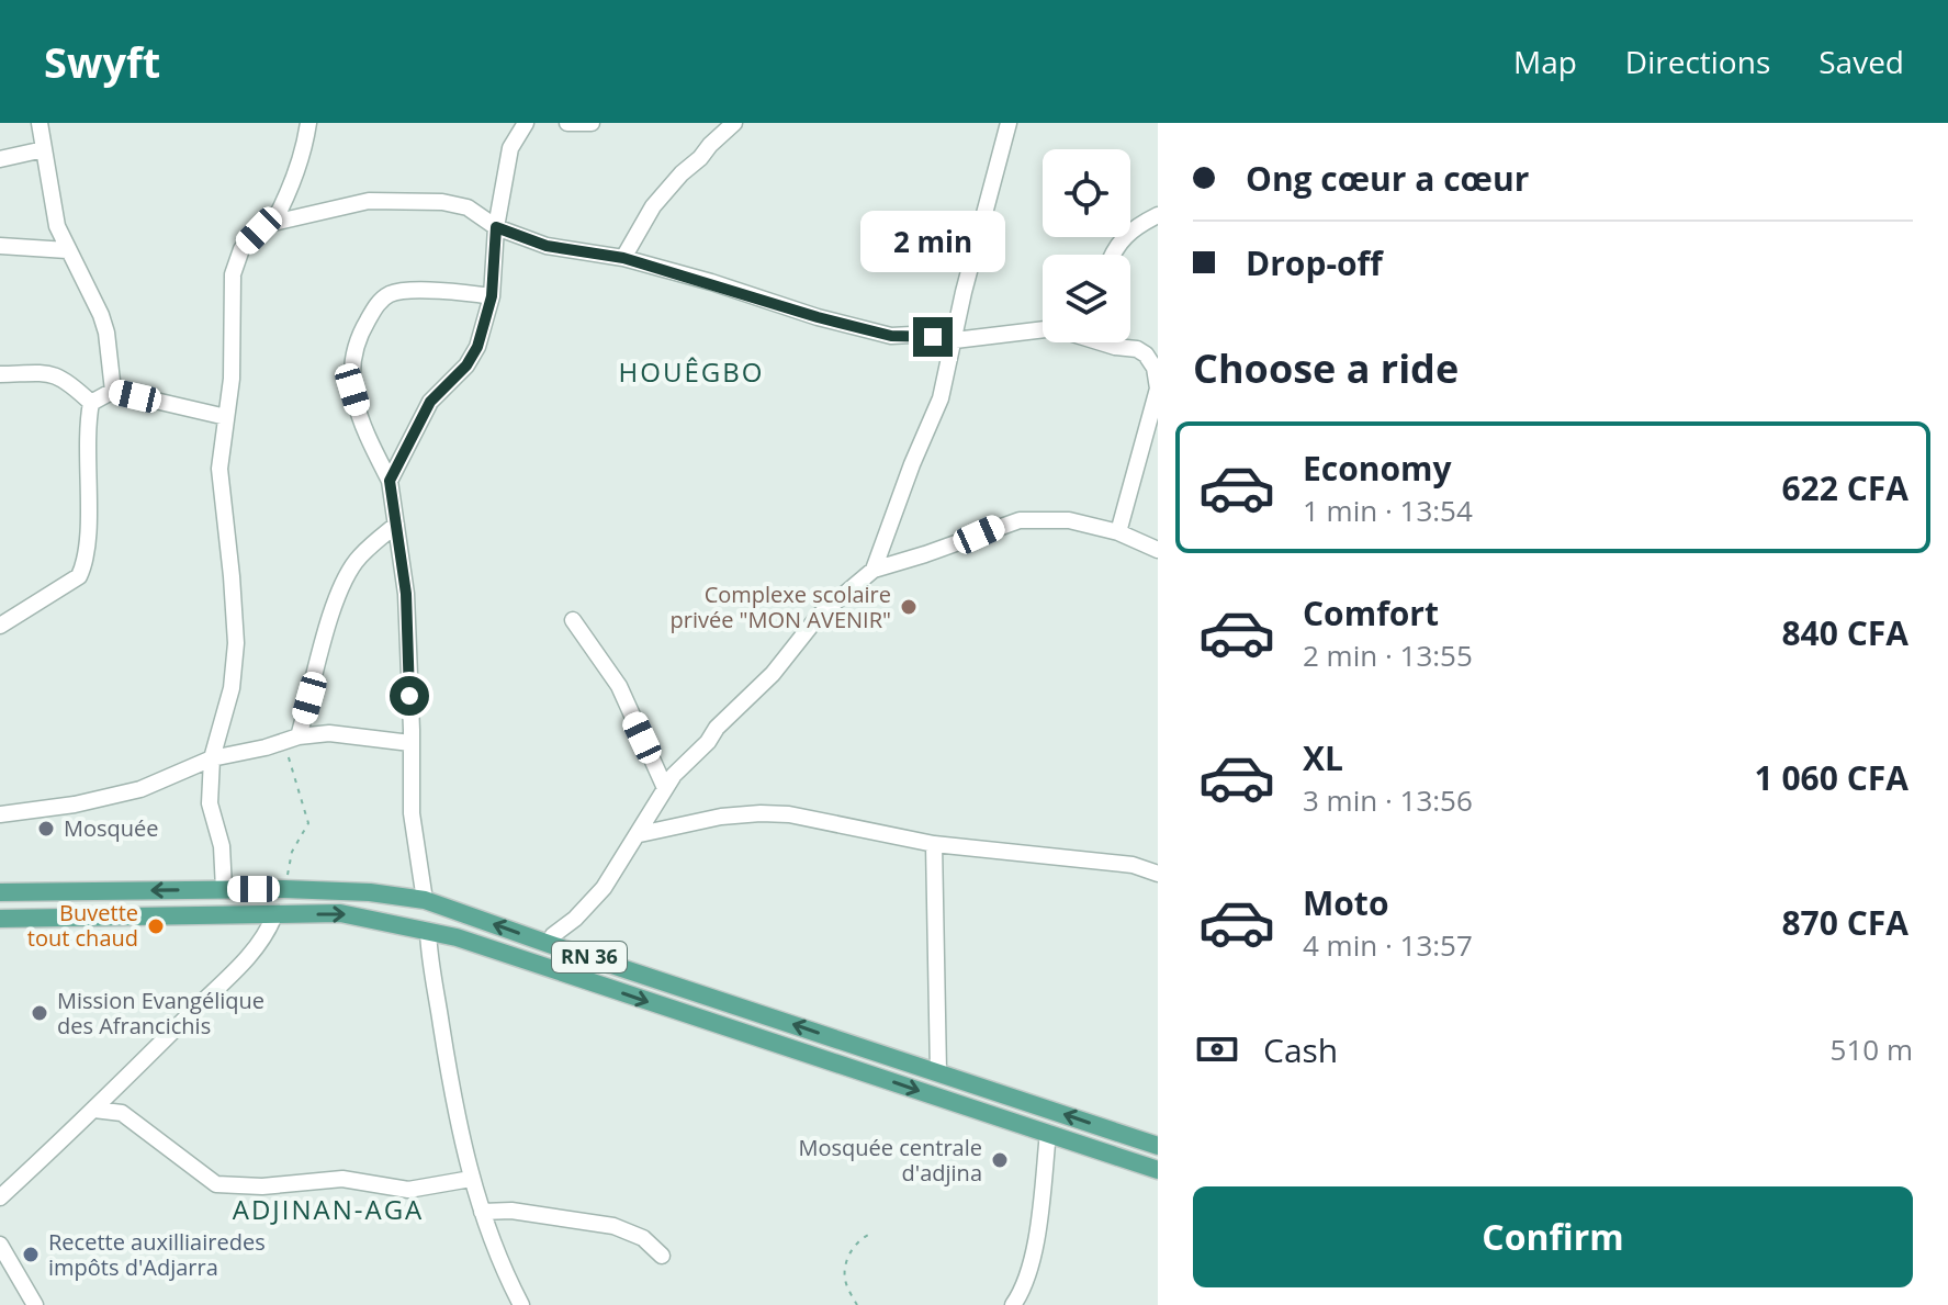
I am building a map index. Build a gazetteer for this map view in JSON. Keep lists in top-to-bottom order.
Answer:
{
  "streets": {
    "main road": ["RN 36"]
  },
  "districts": ["HOUÊGBO", "ADJINAN-AGA"],
  "places": [
    "Complexe scolaire privée \"MON AVENIR\"",
    "Mosquée",
    "Buvette tout chaud",
    "Mission Evangélique des Afrancichis",
    "Mosquée centrale d'adjina",
    "Recette auxilliairedes impôts d'Adjarra"
  ],
  "page": {
    "header": "Swyft",
    "nav": ["Map", "Directions", "Saved"],
    "banner": ["Ong cœur a cœur", "Drop-off"],
    "bubble": "2 min",
    "heading": "Choose a ride",
    "list": [
      {
        "name": "Economy",
        "note": "1 min · 13:54",
        "value": "622 CFA"
      },
      {
        "name": "Comfort",
        "note": "2 min · 13:55",
        "value": "840 CFA"
      },
      {
        "name": "XL",
        "note": "3 min · 13:56",
        "value": "1 060 CFA"
      },
      {
        "name": "Moto",
        "note": "4 min · 13:57",
        "value": "870 CFA"
      }
    ],
    "pay": ["Cash", "510 m"],
    "buttons": "Confirm"
  }
}
